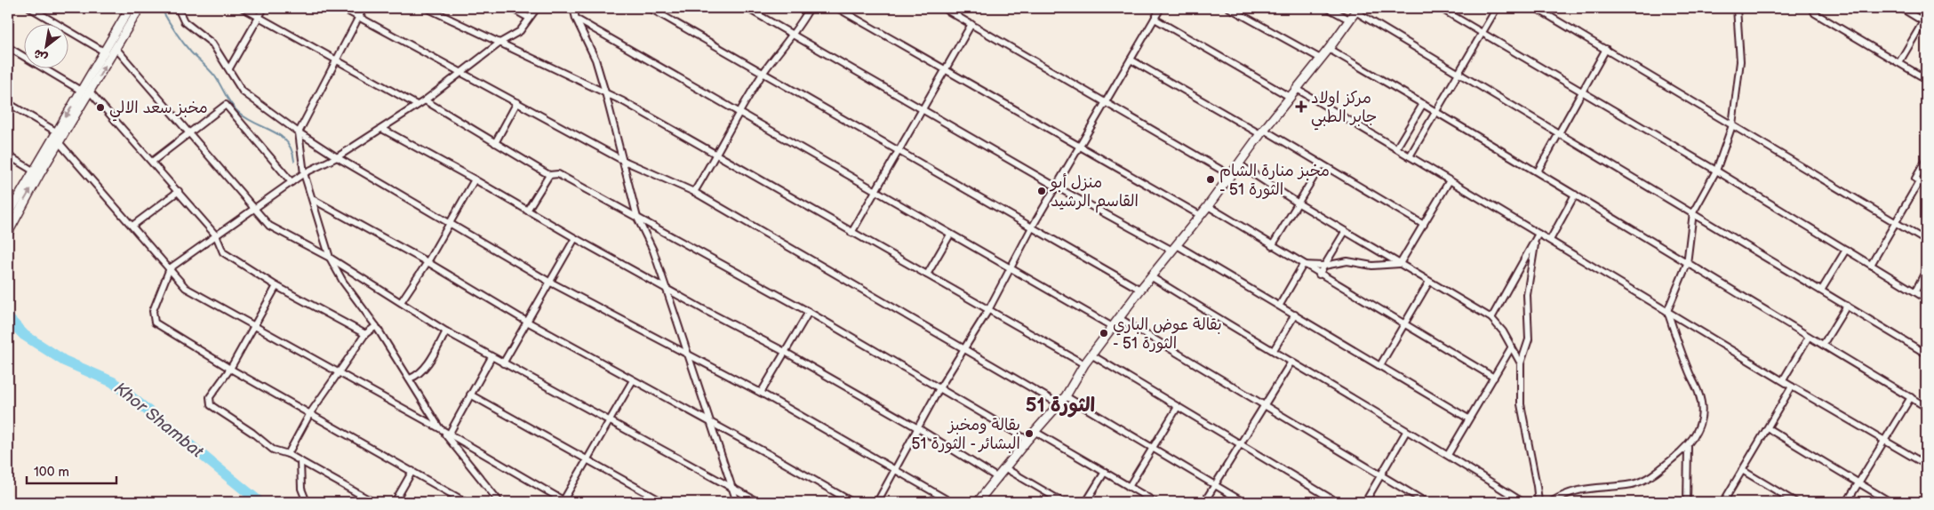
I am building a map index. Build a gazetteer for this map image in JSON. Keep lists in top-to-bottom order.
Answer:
{
  "districts": ["الثورة 51"],
  "water": ["Khor Shambat"],
  "places": {
    "health": ["مركز اولاد جابر الطبي"],
    "other": [
      "مخبز سعد الالي",
      "مخبز منارة الشام - الثورة 51",
      "منزل أبو القاسم الرشيد",
      "بقالة عوض الباري - الثورة 51",
      "بقالة ومخبز البشائر - الثورة 51"
    ]
  },
  "scale_bar": "100 m",
  "north": "bottom left"
}
